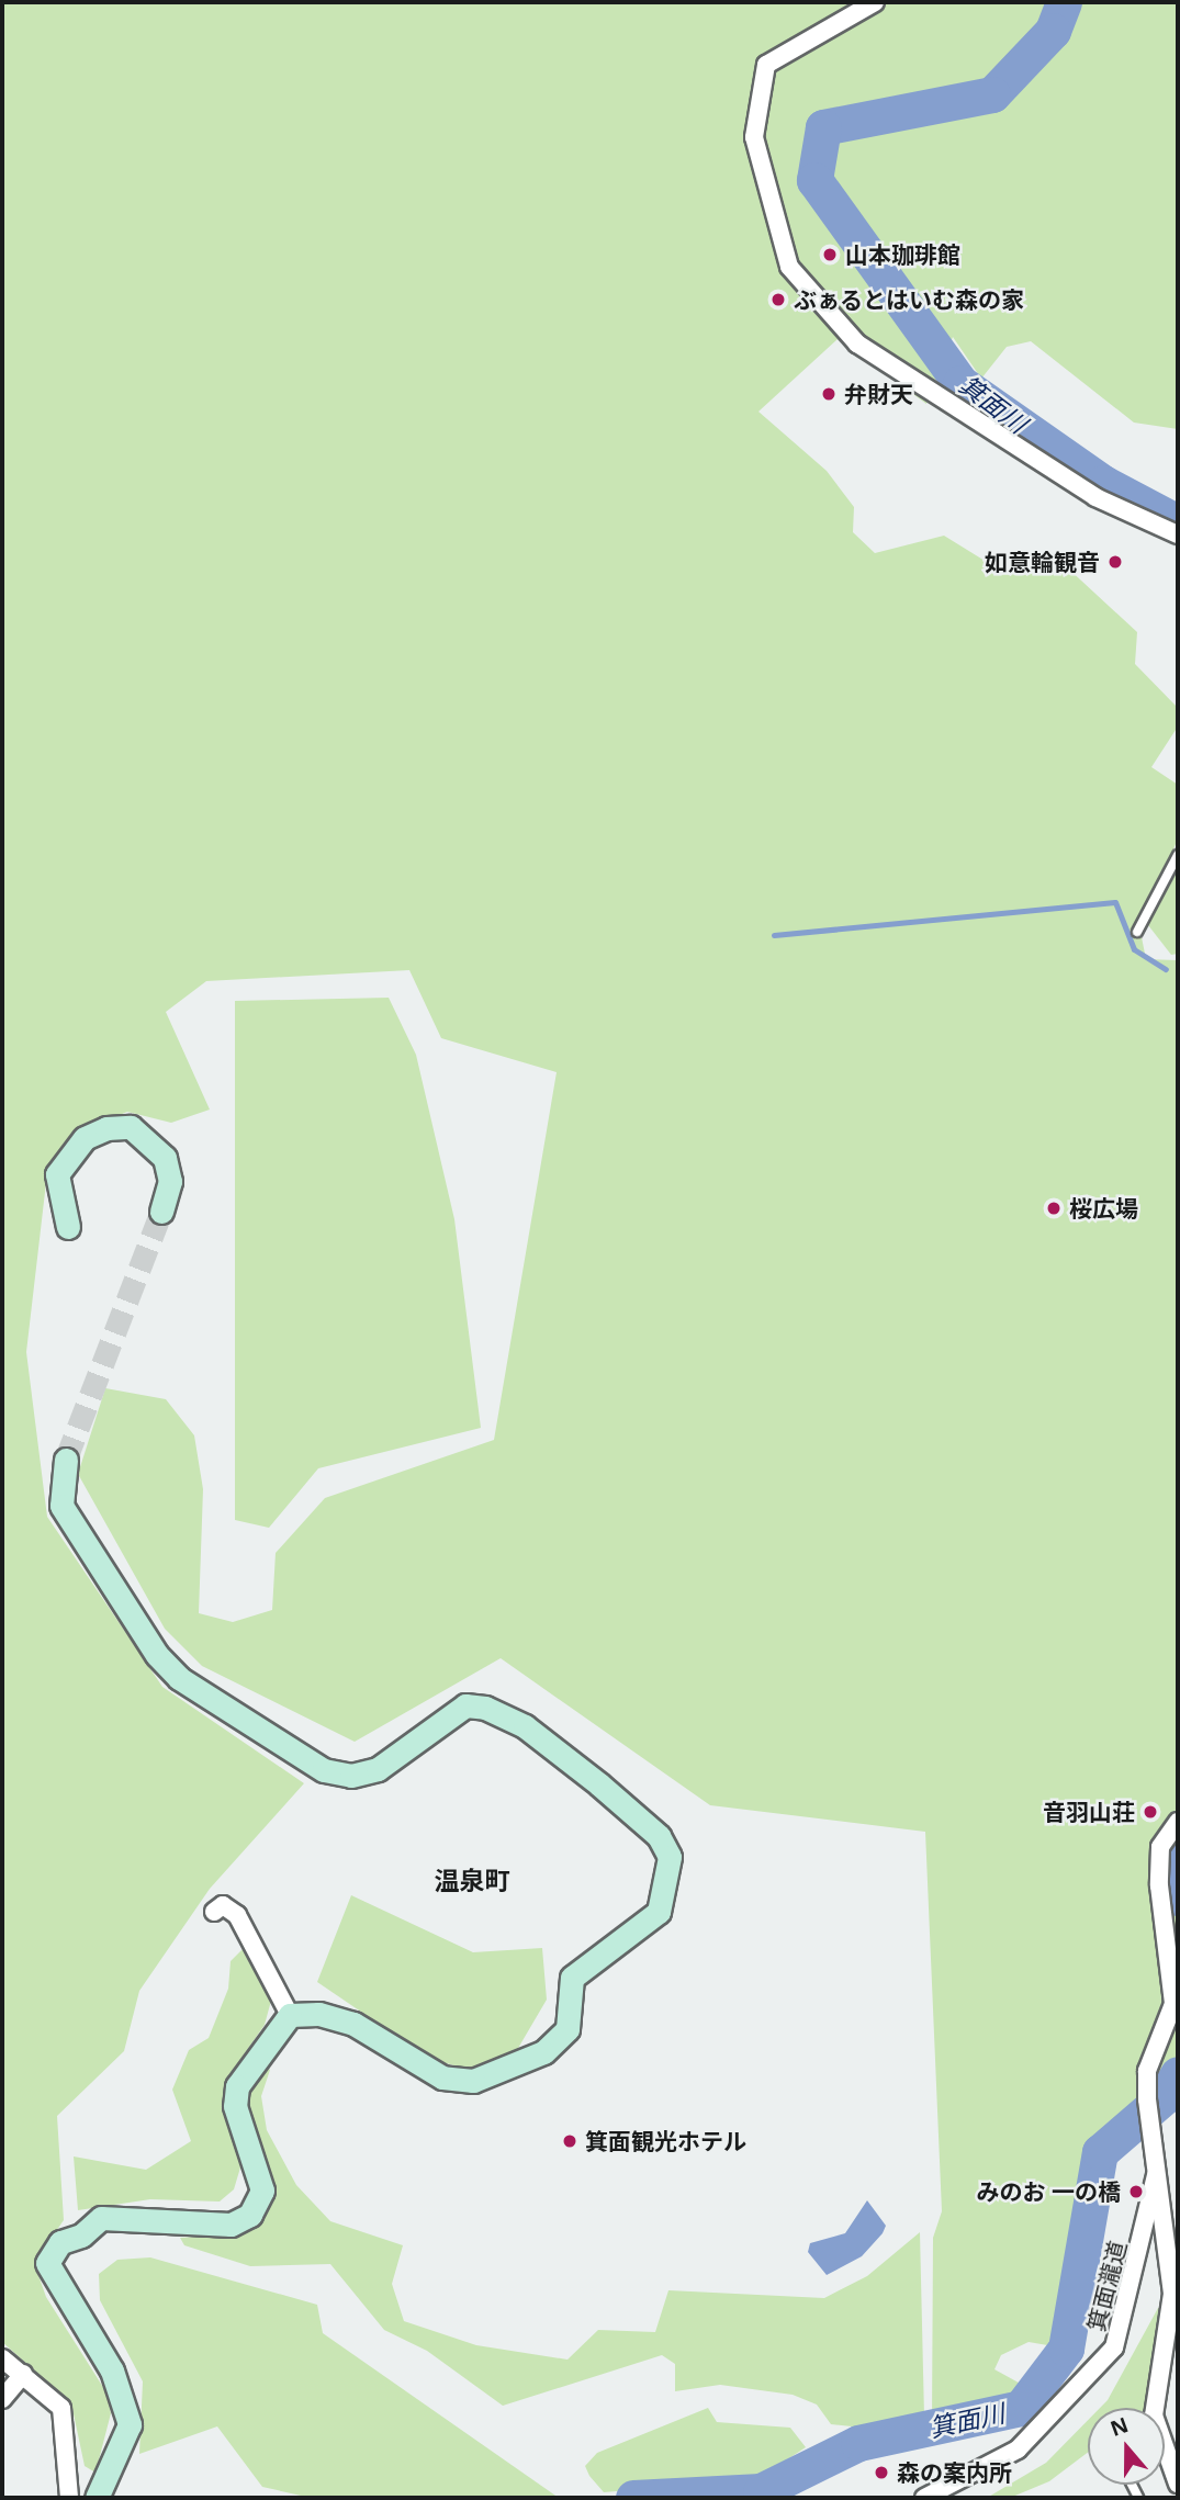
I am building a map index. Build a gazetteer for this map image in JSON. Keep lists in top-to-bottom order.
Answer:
{
  "streets": {
    "street": ["箕面瀧道"]
  },
  "districts": ["温泉町"],
  "water": ["箕面川"],
  "places": [
    "山本珈琲館",
    "ぶぁるとはいむ森の家",
    "弁財天",
    "如意輪観音",
    "桜広場",
    "音羽山荘",
    "箕面観光ホテル",
    "みのお 一の橋",
    "森の案内所"
  ],
  "north": "top"
}
